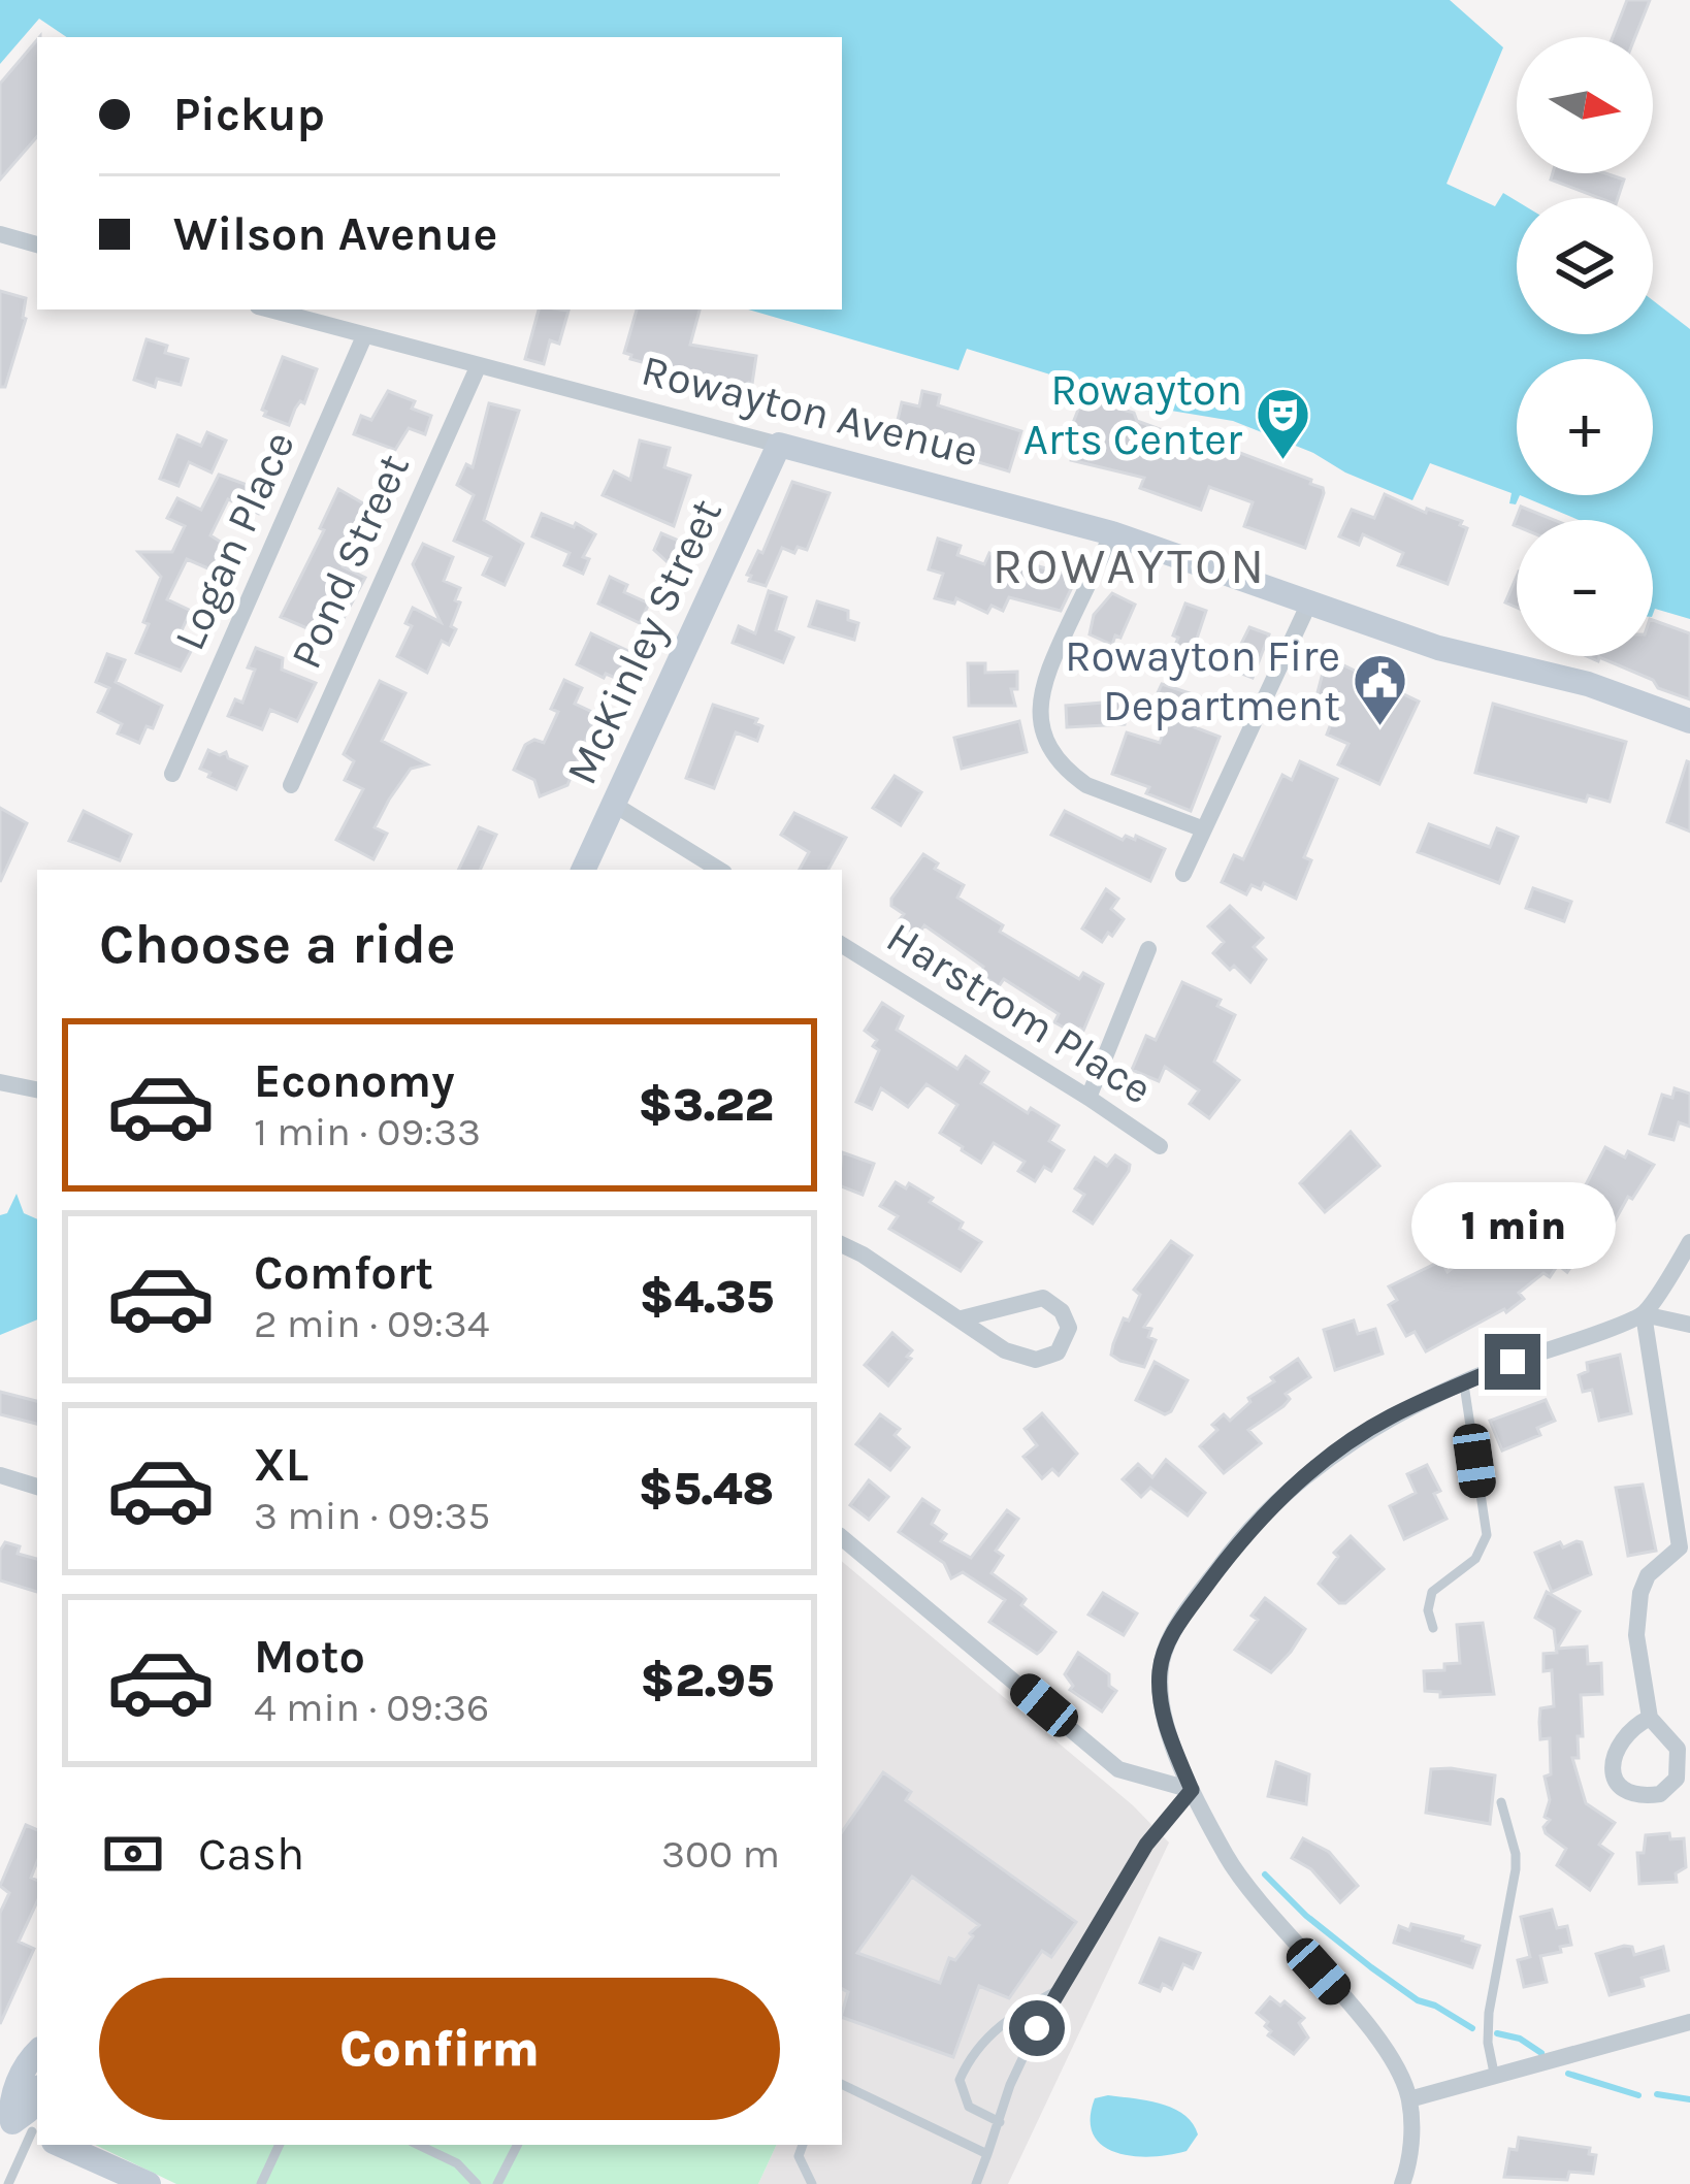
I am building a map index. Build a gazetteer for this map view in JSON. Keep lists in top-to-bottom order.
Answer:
{
  "streets": {
    "main road": ["Rowayton Avenue", "McKinley Street"],
    "street": ["Logan Place", "Pond Street", "Harstrom Place"]
  },
  "crossings": [
    ["Rowayton Avenue", "Logan Place"],
    ["Rowayton Avenue", "Pond Street"],
    ["Rowayton Avenue", "McKinley Street"]
  ],
  "districts": ["ROWAYTON"],
  "places": {
    "theatre": ["Rowayton Arts Center"],
    "public building": ["Rowayton Fire Department"]
  },
  "north": "right",
  "page": {
    "map_buttons": ["+", "−"],
    "banner": ["Pickup", "Wilson Avenue"],
    "heading": "Choose a ride",
    "list": [
      {
        "name": "Economy",
        "note": "1 min · 09:33",
        "value": "$3.22"
      },
      {
        "name": "Comfort",
        "note": "2 min · 09:34",
        "value": "$4.35"
      },
      {
        "name": "XL",
        "note": "3 min · 09:35",
        "value": "$5.48"
      },
      {
        "name": "Moto",
        "note": "4 min · 09:36",
        "value": "$2.95"
      }
    ],
    "bubble": "1 min",
    "pay": ["Cash", "300 m"],
    "buttons": "Confirm"
  }
}
